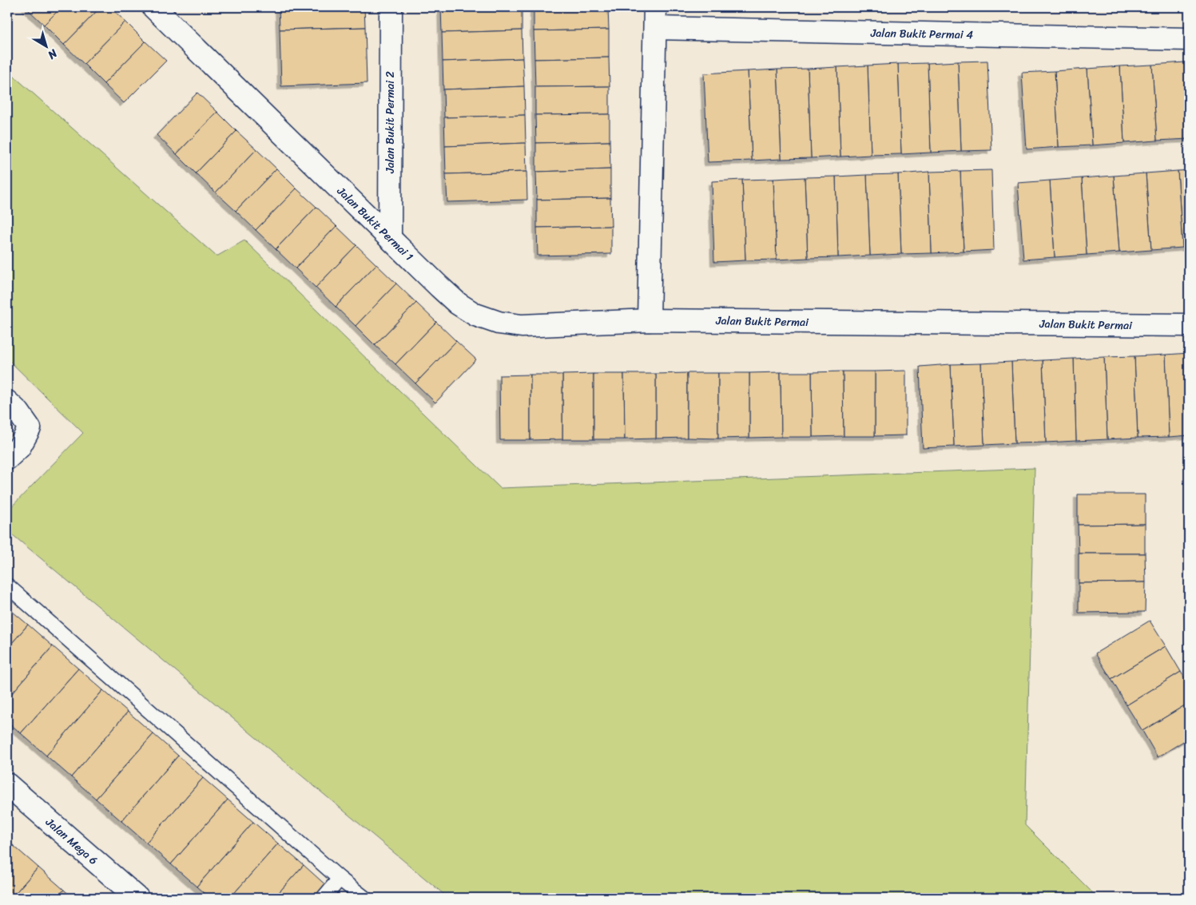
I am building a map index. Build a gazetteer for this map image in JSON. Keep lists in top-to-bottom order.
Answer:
{
  "streets": {
    "street": [
      "Jalan Bukit Permai 4",
      "Jalan Bukit Permai 2",
      "Jalan Bukit Permai 1",
      "Jalan Bukit Permai",
      "Jalan Mega 6"
    ]
  },
  "crossings": [
    ["Jalan Bukit Permai 2", "Jalan Bukit Permai 1"],
    ["Jalan Bukit Permai 1", "Jalan Bukit Permai"]
  ],
  "north": "bottom right"
}
